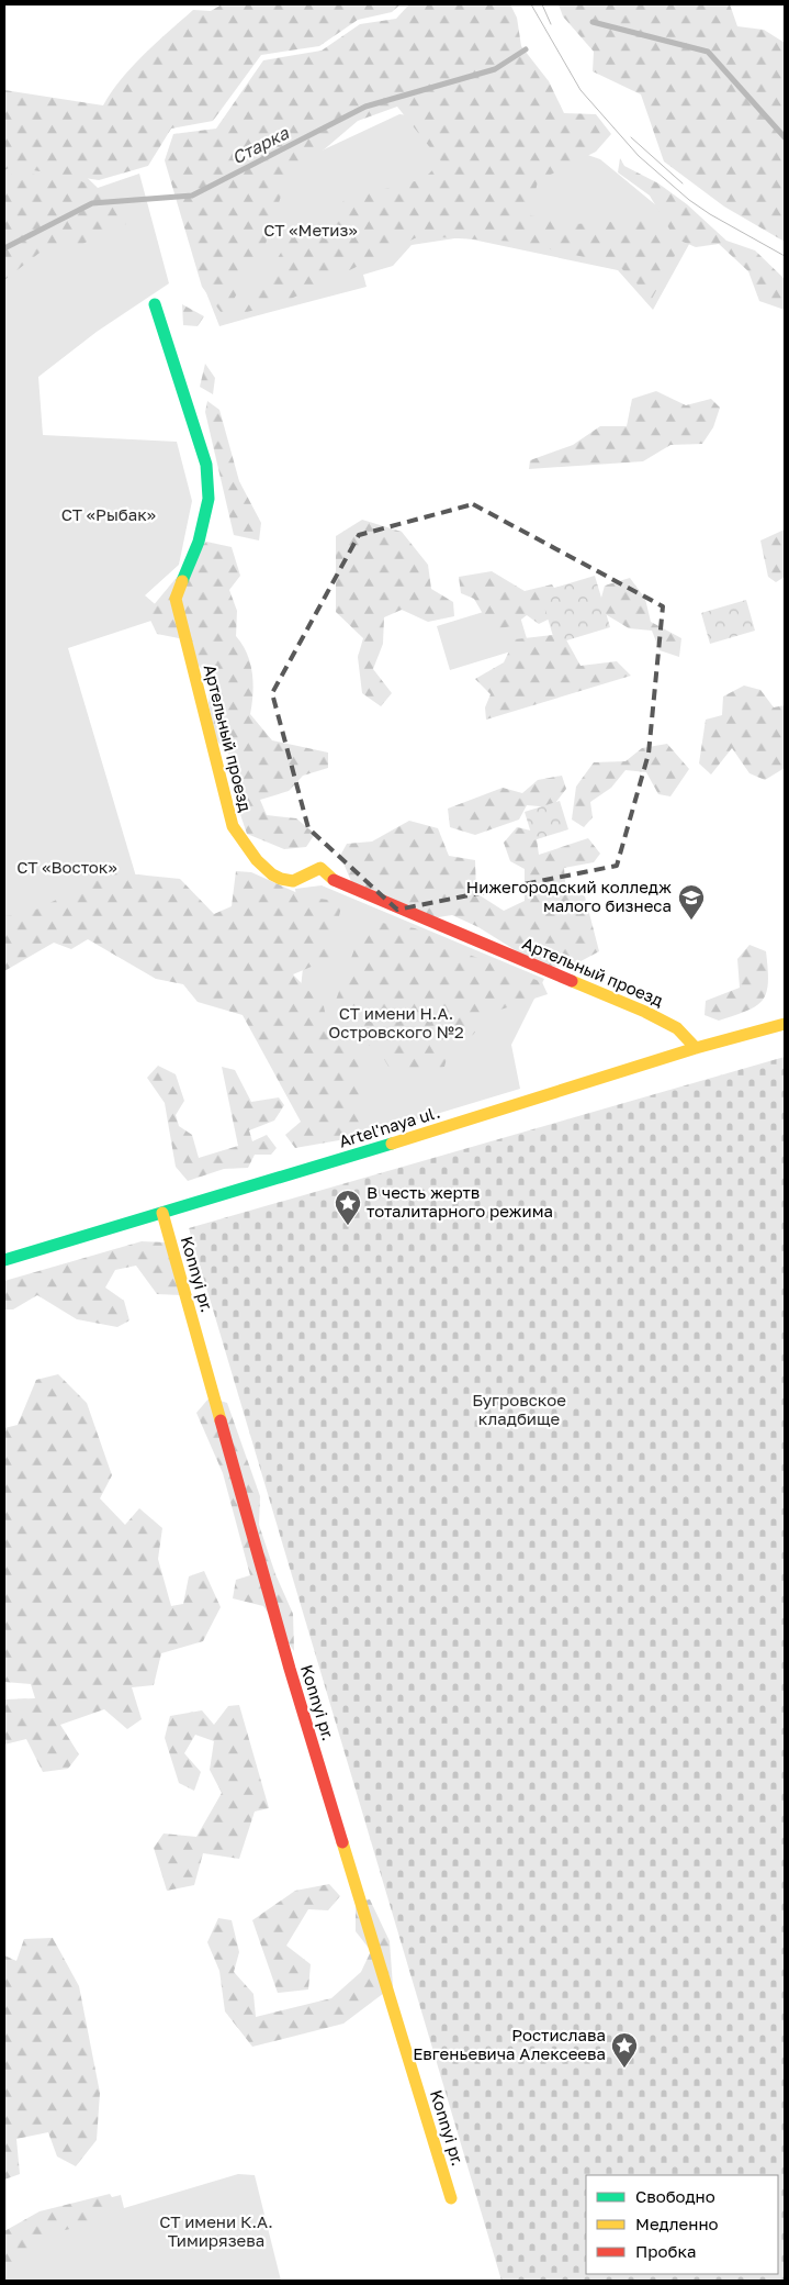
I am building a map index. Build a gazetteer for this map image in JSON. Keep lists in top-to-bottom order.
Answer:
{
  "streets": {
    "street": ["Артельный проезд", "Artel'naya ul.", "Konnyi pr."]
  },
  "crossings": [
    ["Артельный проезд", "Artel'naya ul."],
    ["Artel'naya ul.", "Konnyi pr."]
  ],
  "water": ["Старка"],
  "parks": [
    "СТ «Метиз»",
    "СТ «Рыбак»",
    "СТ «Восток»",
    "СТ имени Н.А. Островского №2",
    "Бугровское кладбище",
    "СТ имени К.А. Тимирязева"
  ],
  "places": {
    "school or university": ["Нижегородский колледж малого бизнеса"],
    "place": ["В честь жертв тоталитарного режима", "Ростислава Евгеньевича Алексеева"]
  },
  "legend": ["Свободно", "Медленно", "Пробка"]
}
